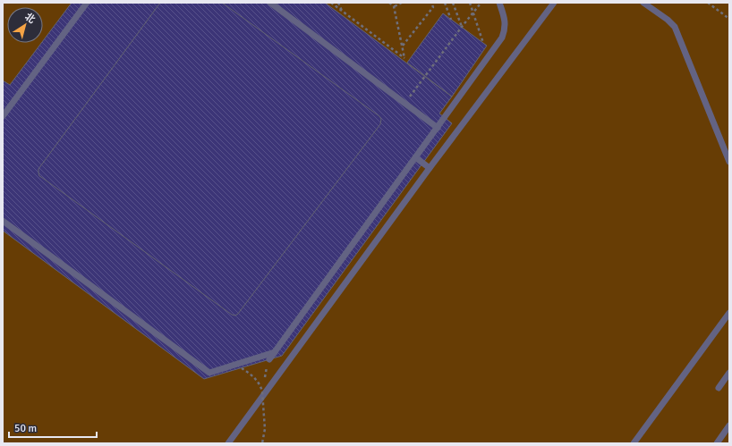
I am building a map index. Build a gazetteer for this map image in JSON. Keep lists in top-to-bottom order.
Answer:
{
  "scale_bar": "50 m",
  "north": "top right"
}
